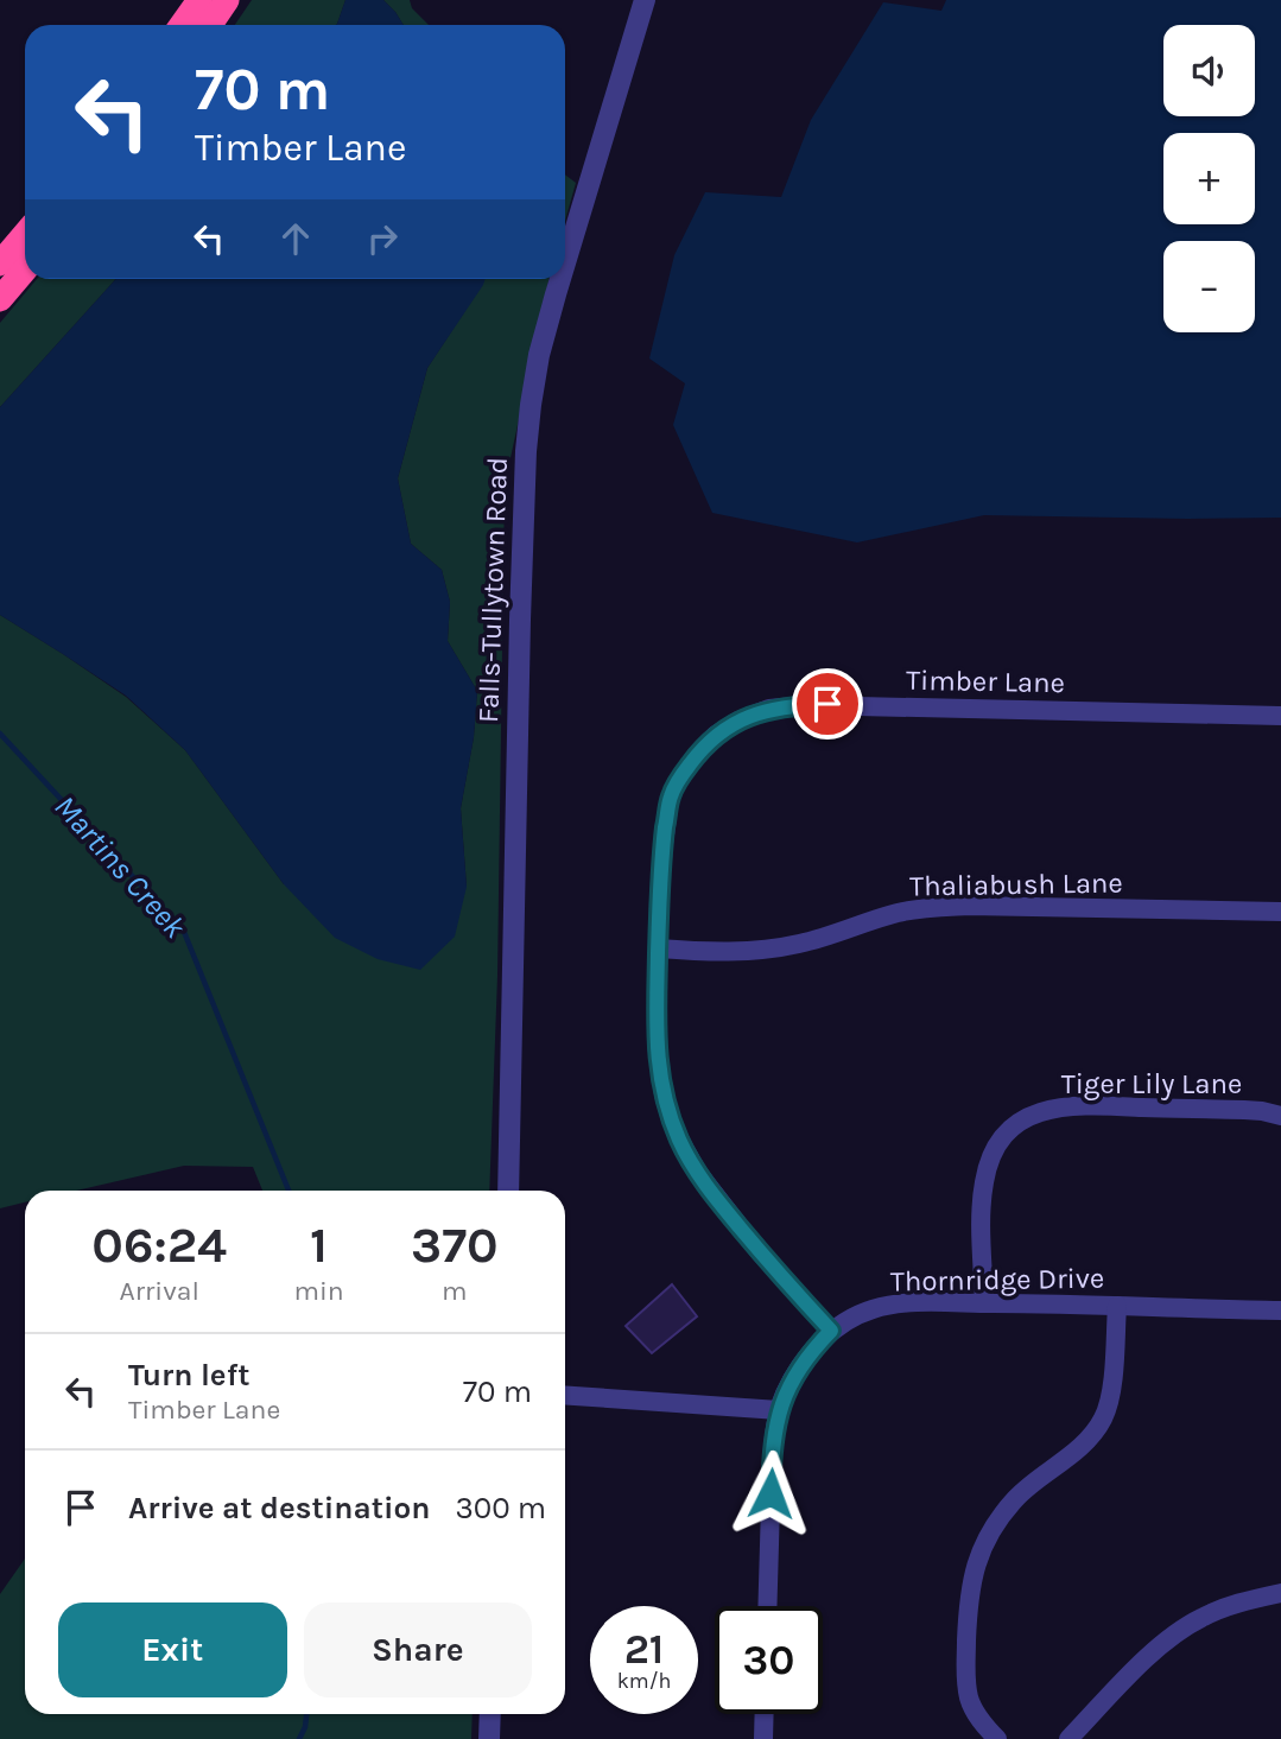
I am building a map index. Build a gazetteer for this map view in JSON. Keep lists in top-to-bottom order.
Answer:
{
  "streets": {
    "street": [
      "Falls-Tullytown Road",
      "Timber Lane",
      "Thaliabush Lane",
      "Tiger Lily Lane",
      "Thornridge Drive"
    ]
  },
  "crossings": [
    ["Timber Lane", "Thaliabush Lane"],
    ["Timber Lane", "Thornridge Drive"],
    ["Tiger Lily Lane", "Thornridge Drive"]
  ],
  "water": ["Martins Creek"],
  "page": {
    "map_buttons": ["+", "−"],
    "turn": ["70 m", "Timber Lane"],
    "eta": [
      "06:24",
      "Arrival",
      "1",
      "min",
      "370",
      "m"
    ],
    "list": [
      {
        "name": "Turn left",
        "note": "Timber Lane",
        "value": "70 m"
      },
      {
        "name": "Arrive at destination",
        "value": "300 m"
      }
    ],
    "buttons": ["Exit", "Share"],
    "speed": "21 km/h",
    "limit": "30"
  }
}
